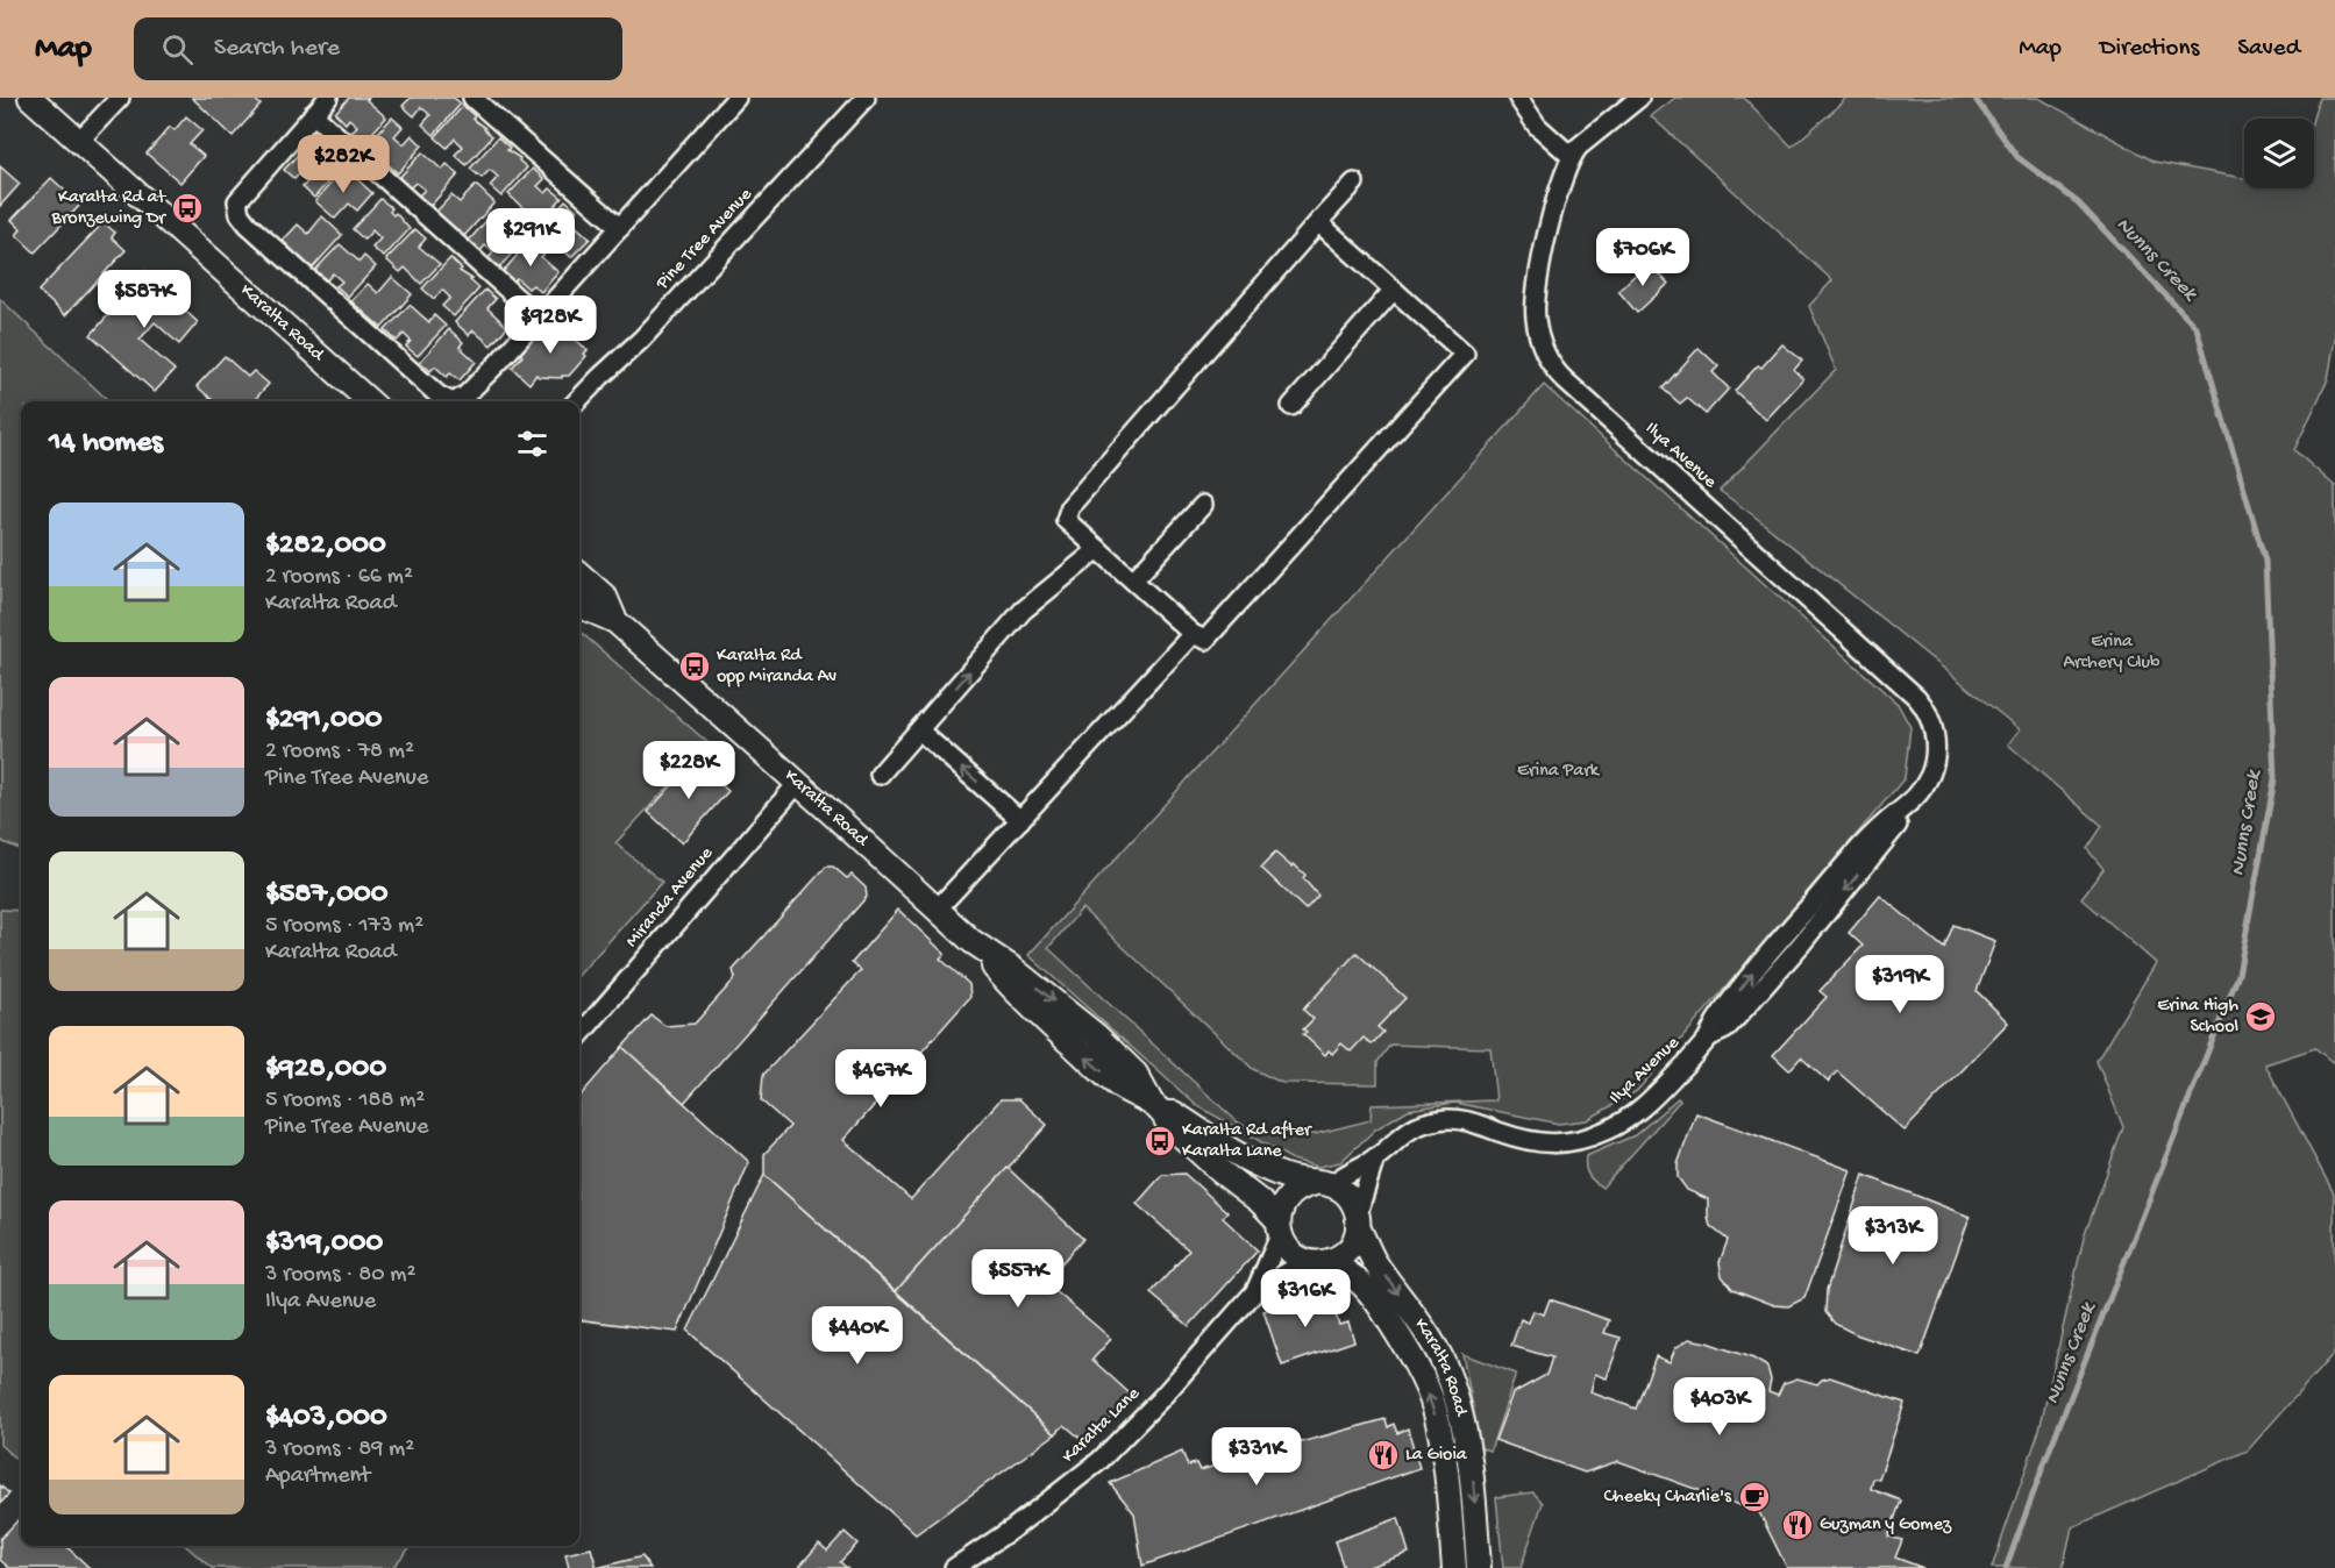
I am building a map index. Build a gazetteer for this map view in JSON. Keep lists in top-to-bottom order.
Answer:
{
  "streets": {
    "street": [
      "Pine Tree Avenue",
      "Karalta Road",
      "Ilya Avenue",
      "Miranda Avenue",
      "Karalta Lane"
    ]
  },
  "crossings": [
    ["Karalta Road", "Ilya Avenue"],
    ["Karalta Road", "Miranda Avenue"],
    ["Karalta Road", "Karalta Lane"],
    ["Ilya Avenue", "Karalta Lane"]
  ],
  "water": ["Nunns Creek"],
  "parks": ["Erina Archery Club", "Erina Park"],
  "places": {
    "bus stop": ["Karalta Rd at Bronzewing Dr", "Karalta Rd opp Miranda Av", "Karalta Rd after Karalta Lane"],
    "school or university": ["Erina High School"],
    "restaurant": ["La Gioia", "Guzman y Gomez"],
    "cafe": ["Cheeky Charlie's"]
  },
  "page": {
    "header": "Map",
    "search": "Search here",
    "nav": ["Map", "Directions", "Saved"],
    "price": [
      "$282K",
      "$291K",
      "$706K",
      "$587K",
      "$928K",
      "$228K",
      "$319K",
      "$467K",
      "$313K",
      "$557K",
      "$316K",
      "$440K",
      "$403K",
      "$331K"
    ],
    "heading": "14 homes",
    "list": [
      {
        "name": "$282,000",
        "note": "2 rooms · 66 m² · Karalta Road"
      },
      {
        "name": "$291,000",
        "note": "2 rooms · 78 m² · Pine Tree Avenue"
      },
      {
        "name": "$587,000",
        "note": "5 rooms · 173 m² · Karalta Road"
      },
      {
        "name": "$928,000",
        "note": "5 rooms · 188 m² · Pine Tree Avenue"
      },
      {
        "name": "$319,000",
        "note": "3 rooms · 80 m² · Ilya Avenue"
      },
      {
        "name": "$403,000",
        "note": "3 rooms · 89 m² · Apartment"
      }
    ]
  }
}
